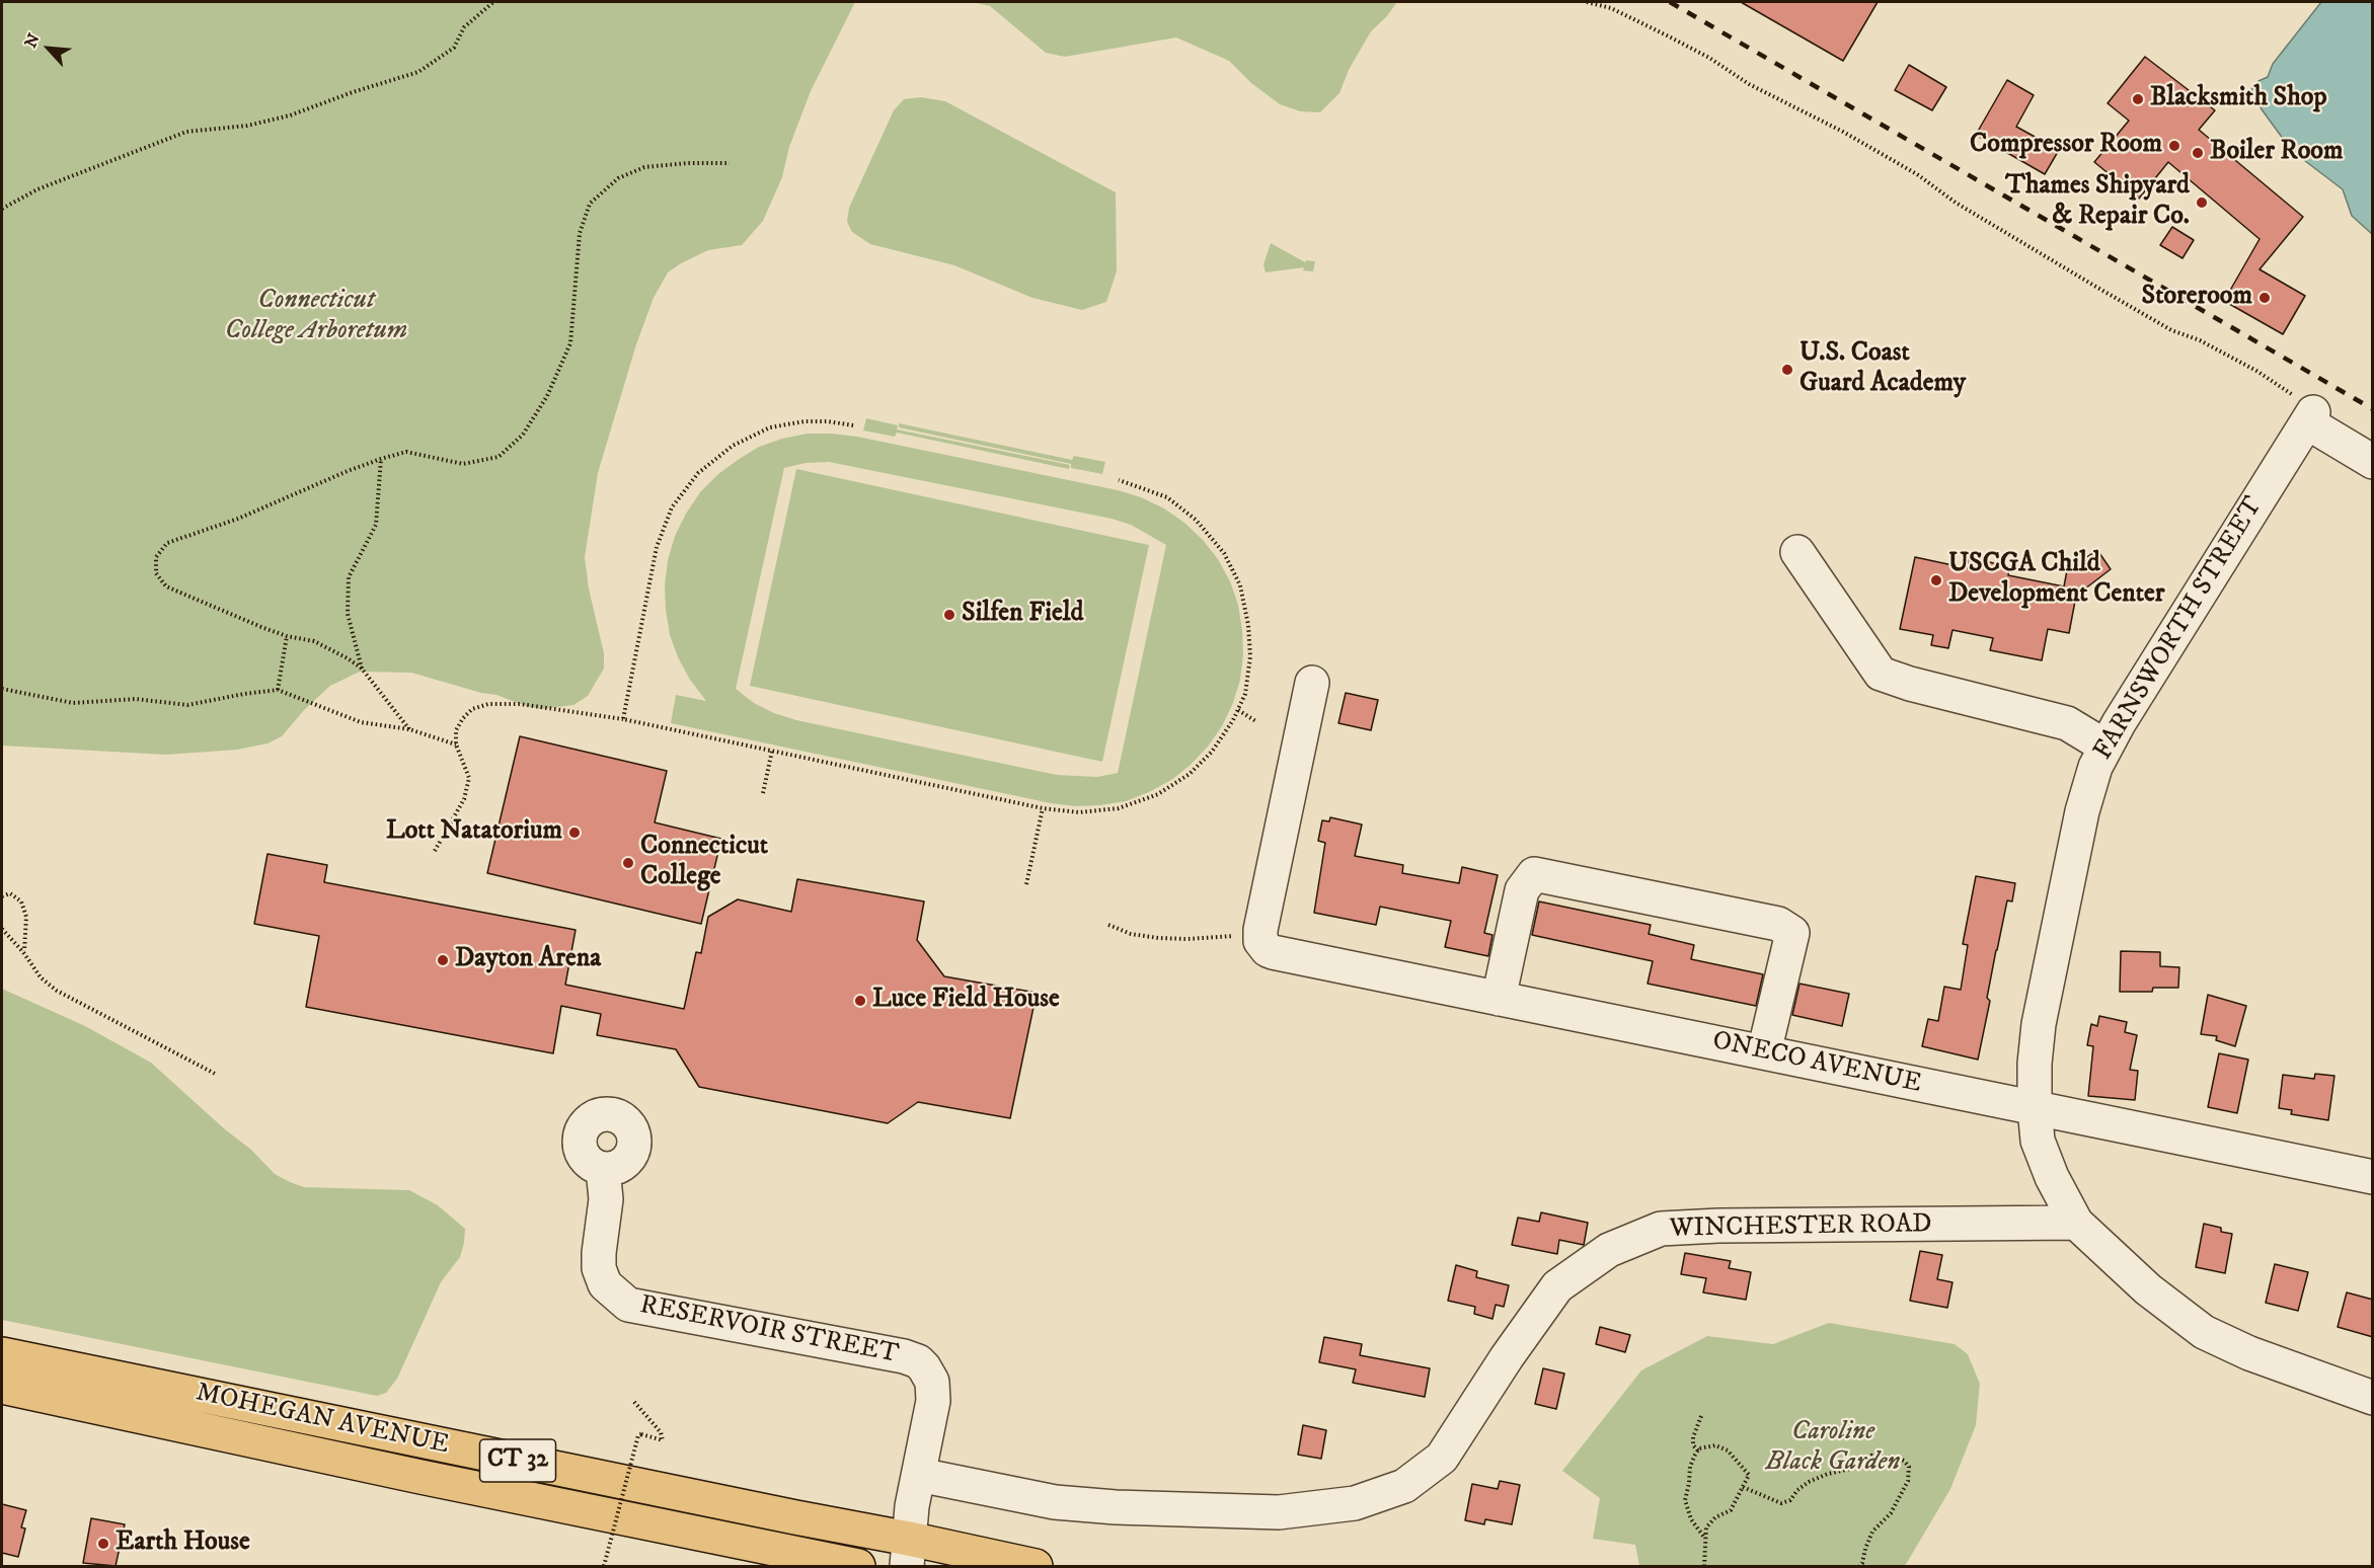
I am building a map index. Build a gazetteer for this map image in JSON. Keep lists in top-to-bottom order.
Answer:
{
  "streets": {
    "highway": ["MOHEGAN AVENUE", "CT 32"],
    "street": [
      "FARNSWORTH STREET",
      "ONECO AVENUE",
      "WINCHESTER ROAD",
      "RESERVOIR STREET"
    ]
  },
  "crossings": [
    ["FARNSWORTH STREET", "ONECO AVENUE"],
    ["FARNSWORTH STREET", "WINCHESTER ROAD"],
    ["WINCHESTER ROAD", "RESERVOIR STREET"],
    ["RESERVOIR STREET", "MOHEGAN AVENUE"]
  ],
  "parks": ["Connecticut College Arboretum", "Caroline Black Garden"],
  "places": [
    "Blacksmith Shop",
    "Compressor Room",
    "Boiler Room",
    "Thames Shipyard & Repair Co.",
    "Storeroom",
    "U.S. Coast Guard Academy",
    "USCGA Child Development Center",
    "Silfen Field",
    "Lott Natatorium",
    "Connecticut College",
    "Dayton Arena",
    "Luce Field House",
    "Earth House"
  ],
  "north": "top left"
}
